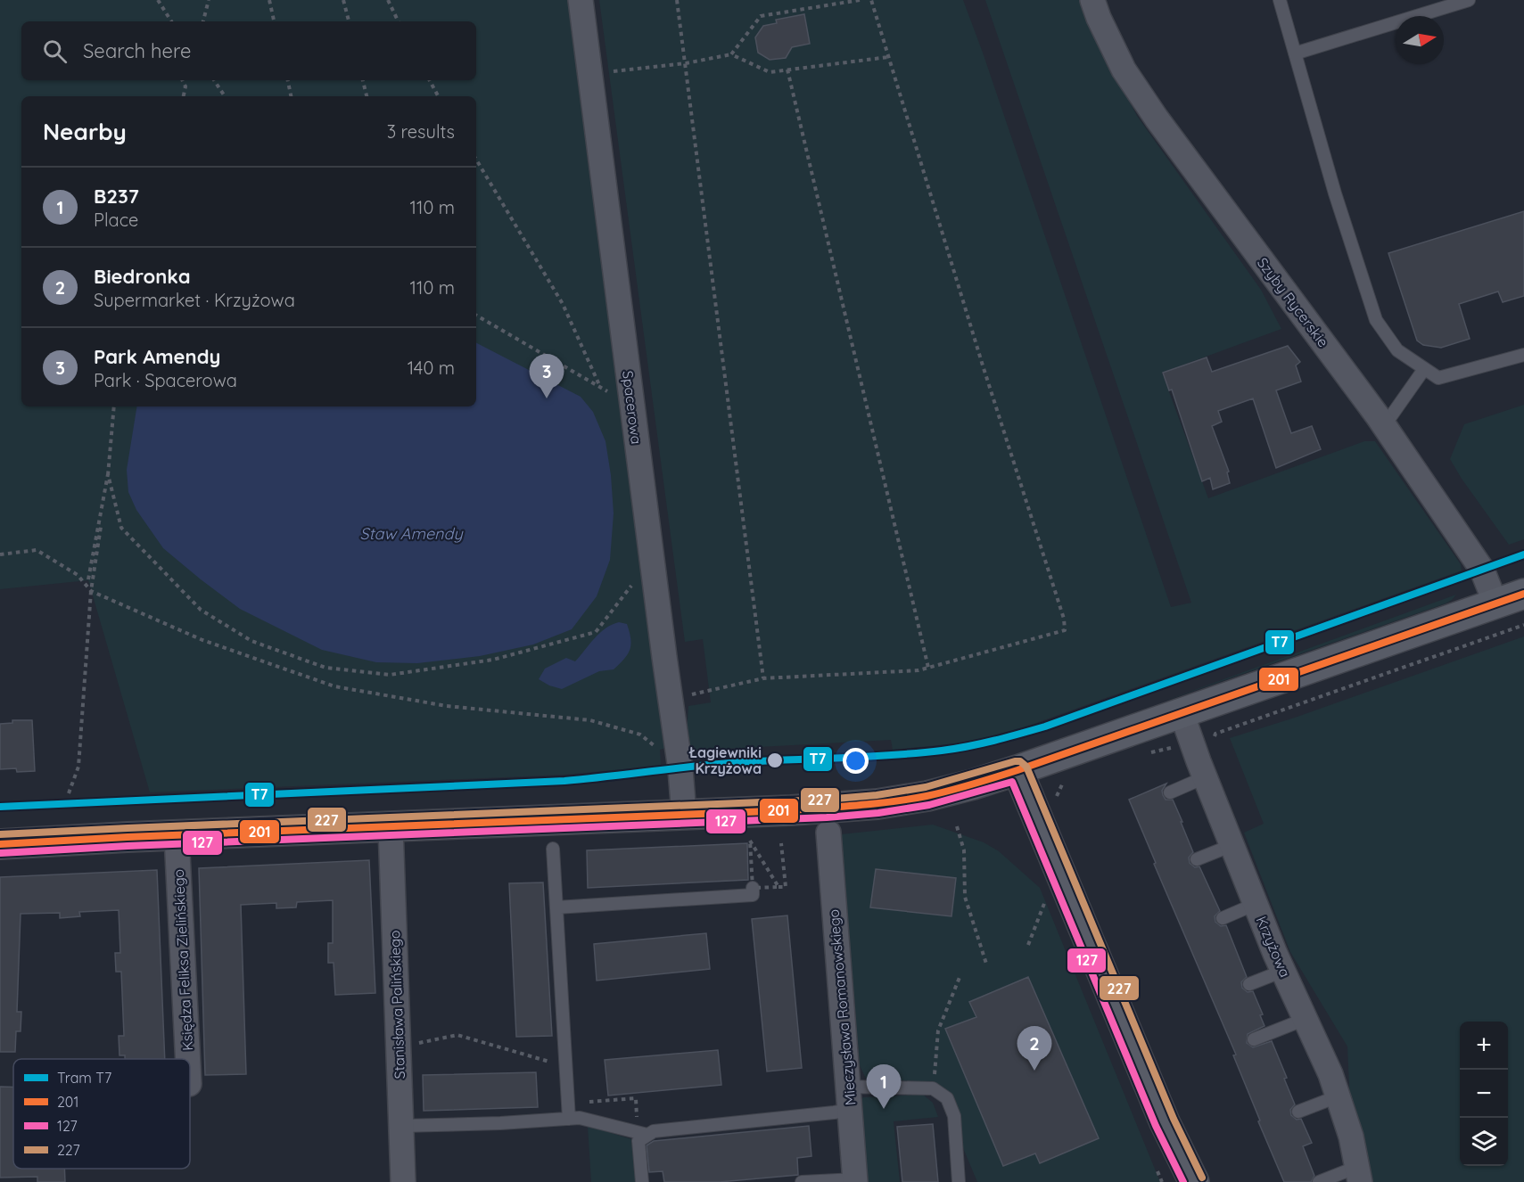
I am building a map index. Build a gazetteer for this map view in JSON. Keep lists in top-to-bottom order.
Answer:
{
  "streets": {
    "street": [
      "Szyby Rycerskie",
      "Spacerowa",
      "Krzyżowa",
      "Księdza Feliksa Zielińskiego",
      "Stanisława Palińskiego",
      "Mieczysława Romanowskiego"
    ]
  },
  "water": ["Staw Amendy"],
  "places": ["Łagiewniki Krzyżowa"],
  "lines": [
    "tram line T7",
    "transit line 201",
    "transit line 227",
    "transit line 127"
  ],
  "legend": [
    "Tram T7",
    "201",
    "127",
    "227"
  ],
  "north": "right",
  "page": {
    "search": "Search here",
    "heading": ["Nearby", "3 results"],
    "list": [
      {
        "mark": "1",
        "name": "B237",
        "note": "Place",
        "value": "110 m"
      },
      {
        "mark": "2",
        "name": "Biedronka",
        "note": "Supermarket · Krzyżowa",
        "value": "110 m"
      },
      {
        "mark": "3",
        "name": "Park Amendy",
        "note": "Park · Spacerowa",
        "value": "140 m"
      }
    ],
    "pins": ["3", "2", "1"],
    "map_buttons": ["+", "−"]
  }
}
